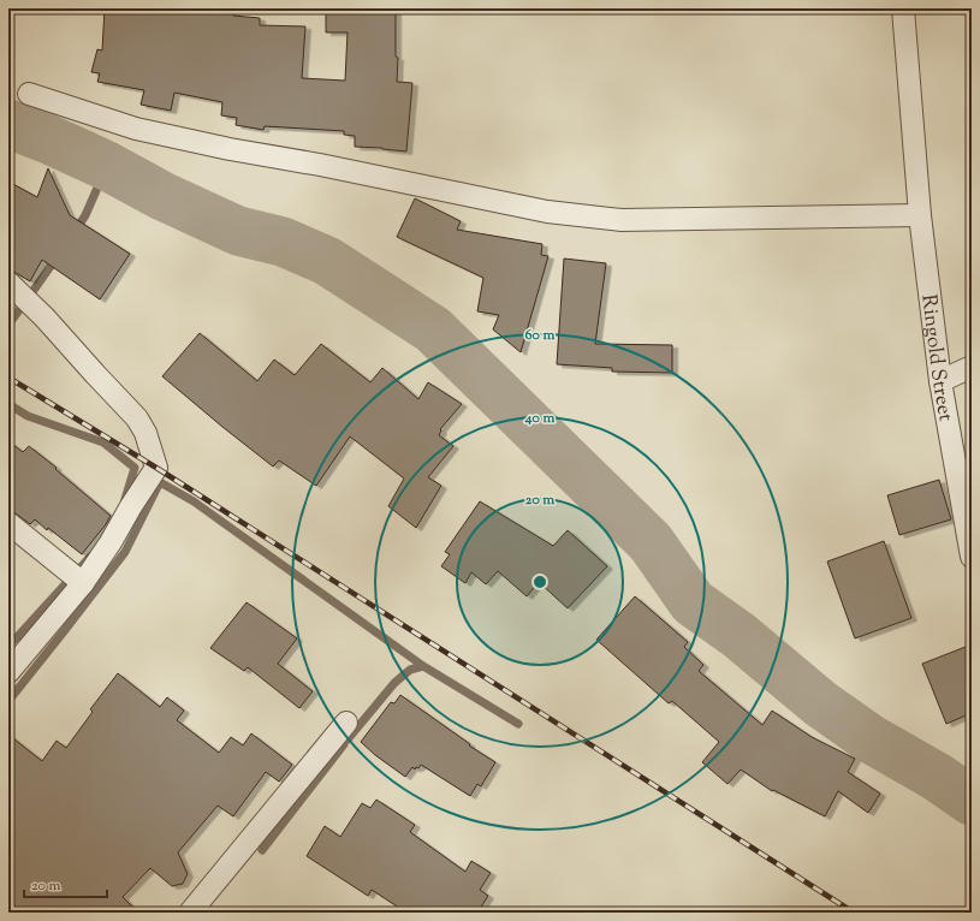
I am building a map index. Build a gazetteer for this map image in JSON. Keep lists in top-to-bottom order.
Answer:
{
  "streets": {
    "street": ["Ringold Street"]
  },
  "scale_bar": "20 m",
  "rings": ["60 m", "40 m", "20 m"]
}
